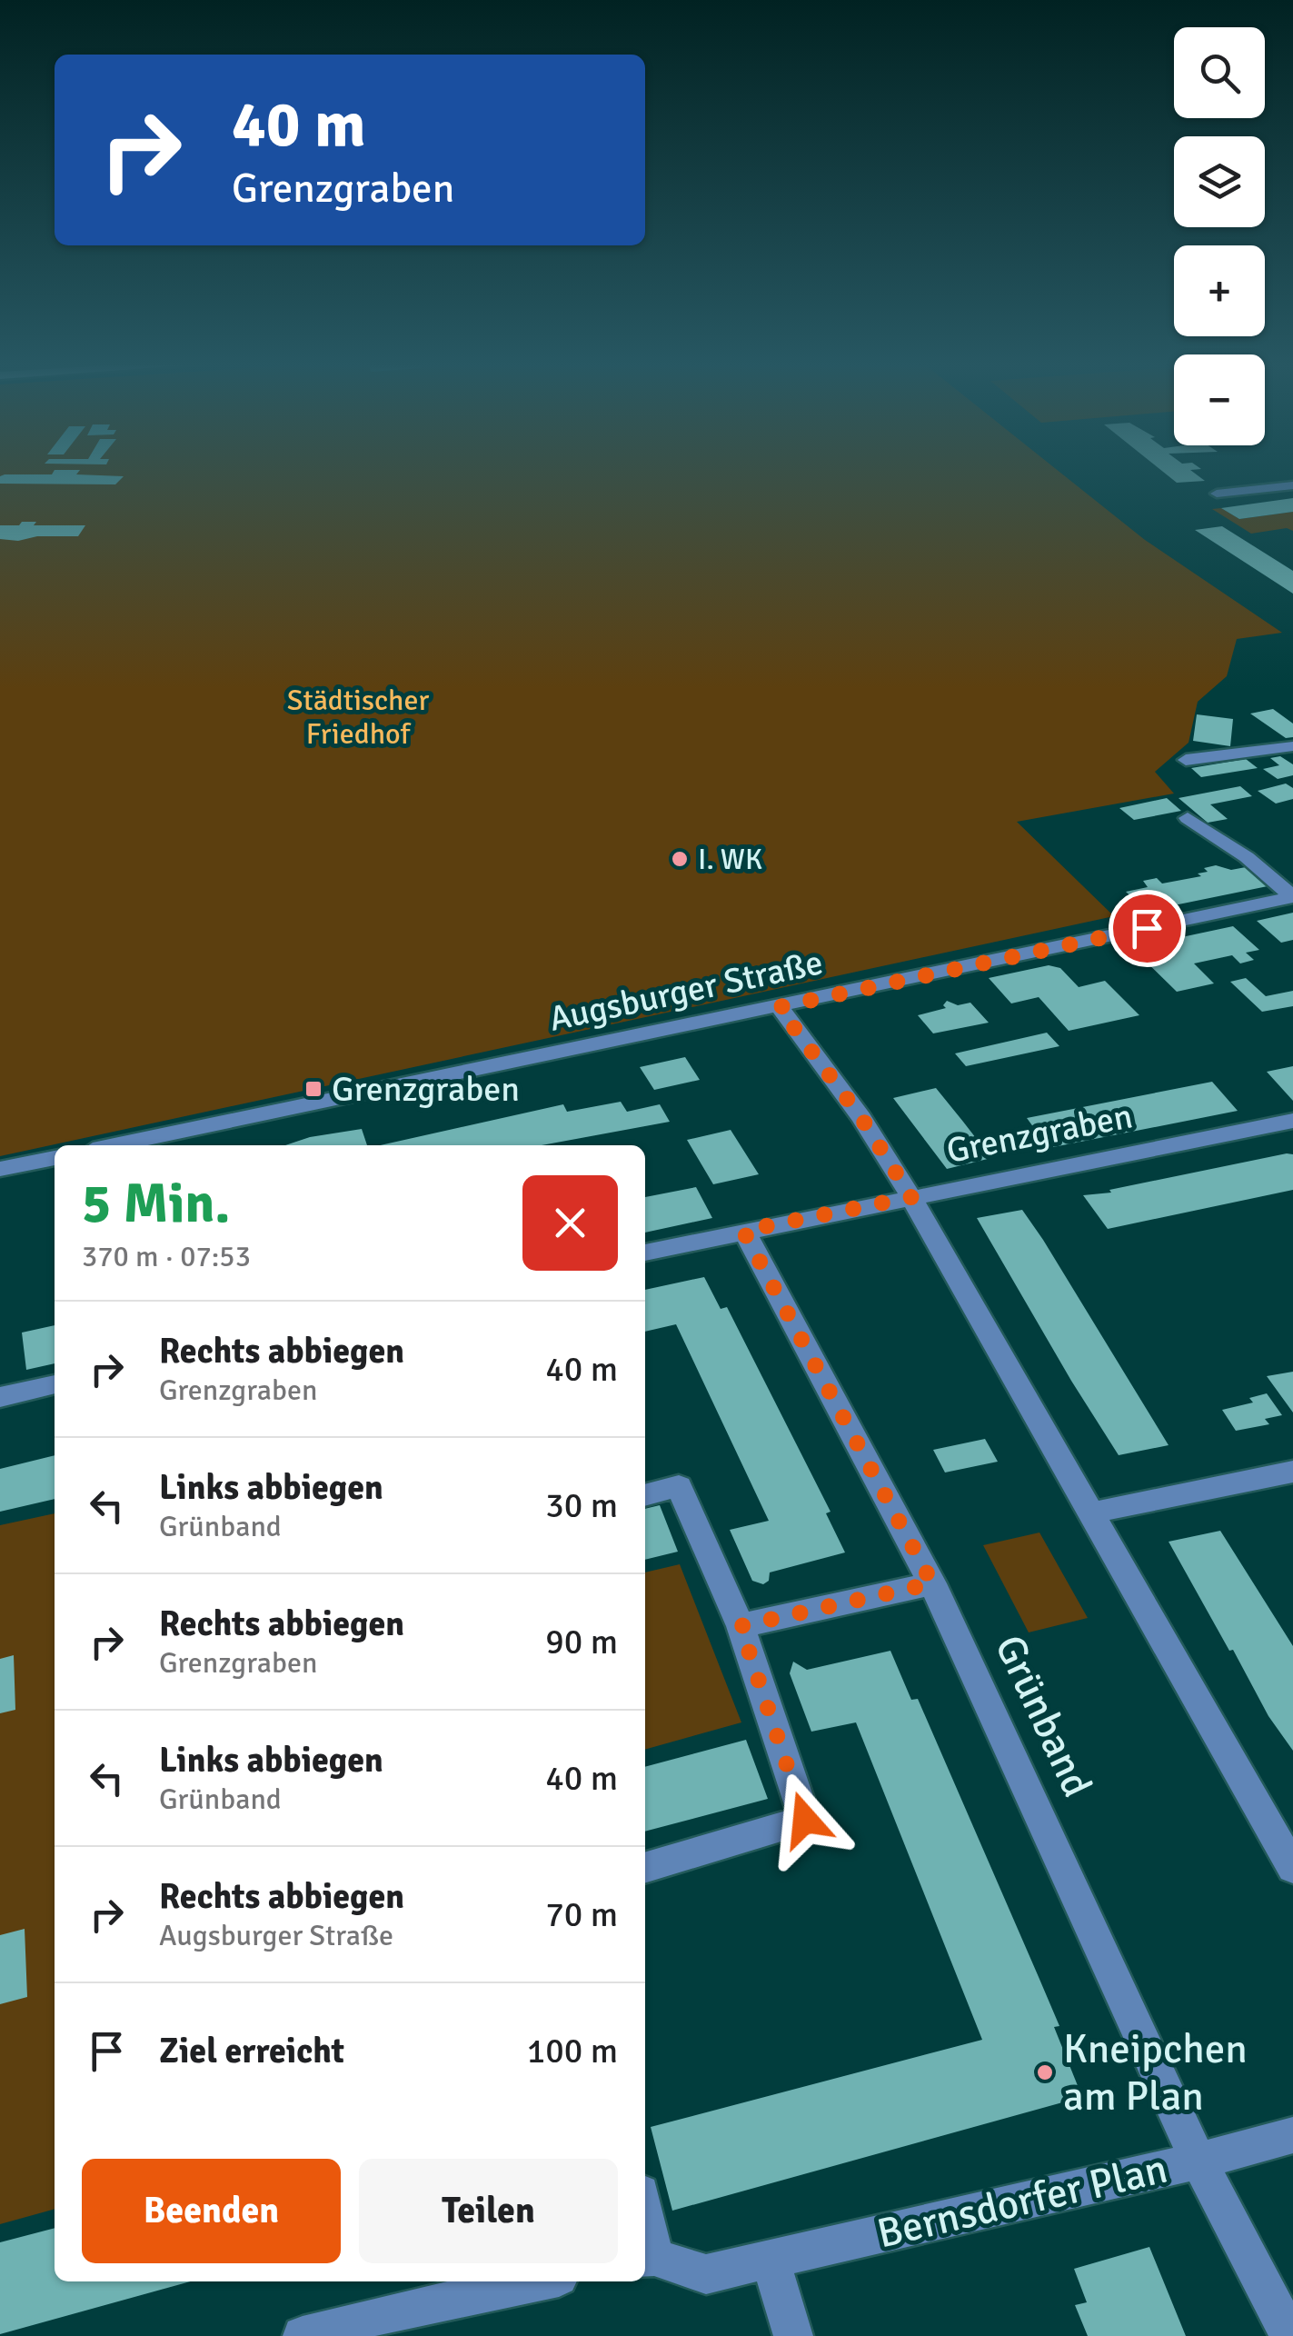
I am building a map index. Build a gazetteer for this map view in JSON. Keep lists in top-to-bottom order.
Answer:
{
  "streets": {
    "street": [
      "Augsburger Straße",
      "Grenzgraben",
      "Grünband",
      "Bernsdorfer Plan"
    ]
  },
  "crossings": [
    ["Grenzgraben", "Grünband"],
    ["Grünband", "Bernsdorfer Plan"]
  ],
  "parks": ["Städtischer Friedhof"],
  "places": {
    "other": ["I. WK", "Kneipchen am Plan"],
    "transit": ["Grenzgraben"]
  },
  "page": {
    "map_buttons": ["+", "−"],
    "turn": ["40 m", "Grenzgraben"],
    "heading": ["5 Min.", "370 m · 07:53"],
    "list": [
      {
        "name": "Rechts abbiegen",
        "note": "Grenzgraben",
        "value": "40 m"
      },
      {
        "name": "Links abbiegen",
        "note": "Grünband",
        "value": "30 m"
      },
      {
        "name": "Rechts abbiegen",
        "note": "Grenzgraben",
        "value": "90 m"
      },
      {
        "name": "Links abbiegen",
        "note": "Grünband",
        "value": "40 m"
      },
      {
        "name": "Rechts abbiegen",
        "note": "Augsburger Straße",
        "value": "70 m"
      },
      {
        "name": "Ziel erreicht",
        "value": "100 m"
      }
    ],
    "buttons": ["Beenden", "Teilen"]
  }
}
